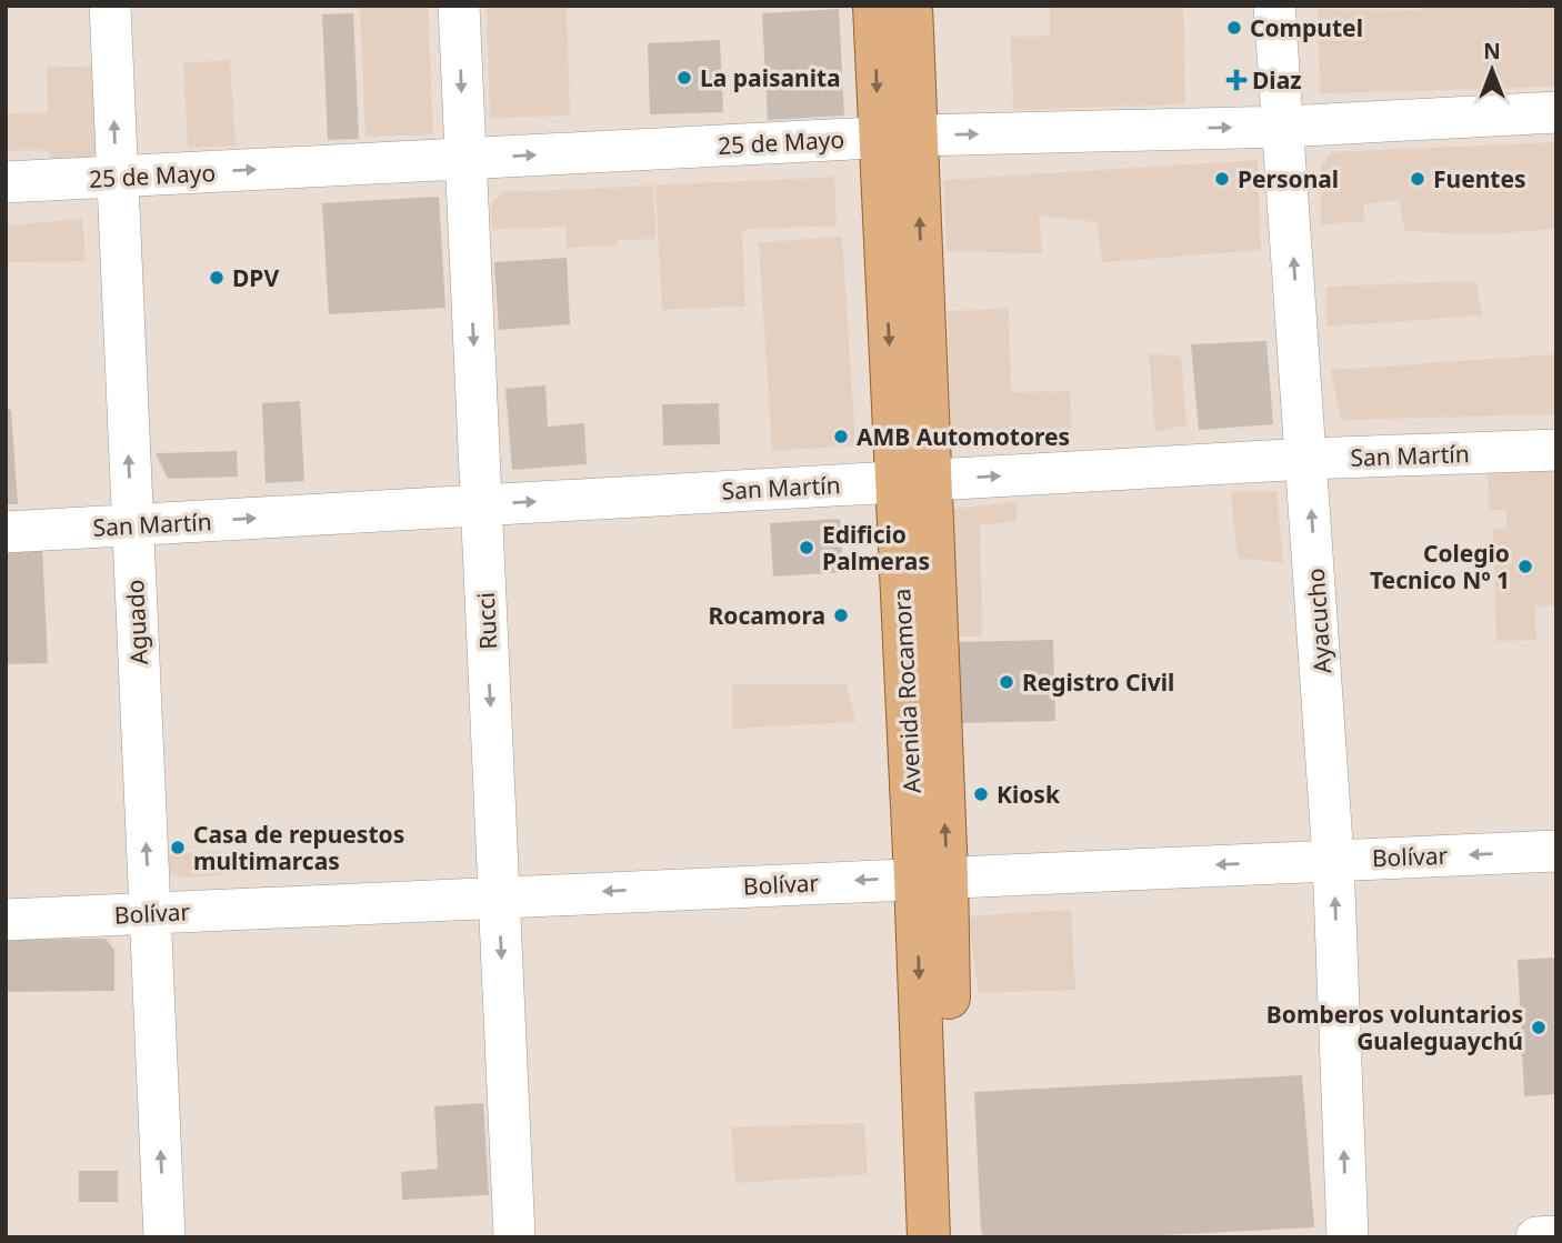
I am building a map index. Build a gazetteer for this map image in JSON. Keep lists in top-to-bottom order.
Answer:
{
  "streets": {
    "main road": ["Avenida Rocamora"],
    "street": [
      "25 de Mayo",
      "San Martín",
      "Rucci",
      "Ayacucho",
      "Aguado",
      "Bolívar"
    ]
  },
  "crossings": [
    ["25 de Mayo", "Rucci"],
    ["25 de Mayo", "Ayacucho"],
    ["25 de Mayo", "Aguado"],
    ["25 de Mayo", "Avenida Rocamora"],
    ["San Martín", "Rucci"],
    ["San Martín", "Ayacucho"],
    ["San Martín", "Aguado"],
    ["San Martín", "Avenida Rocamora"],
    ["Rucci", "Bolívar"],
    ["Ayacucho", "Bolívar"],
    ["Aguado", "Bolívar"],
    ["Avenida Rocamora", "Bolívar"]
  ],
  "one_way": [
    "25 de Mayo",
    "San Martín",
    "Rucci",
    "Ayacucho",
    "Aguado",
    "Bolívar"
  ],
  "places": {
    "other": [
      "Computel",
      "La paisanita",
      "Personal",
      "Fuentes",
      "DPV",
      "AMB Automotores",
      "Edificio Palmeras",
      "Colegio Tecnico Nº 1",
      "Rocamora",
      "Registro Civil",
      "Kiosk",
      "Casa de repuestos multimarcas",
      "Bomberos voluntarios Gualeguaychú"
    ],
    "health": ["Diaz"]
  },
  "north": "top"
}
